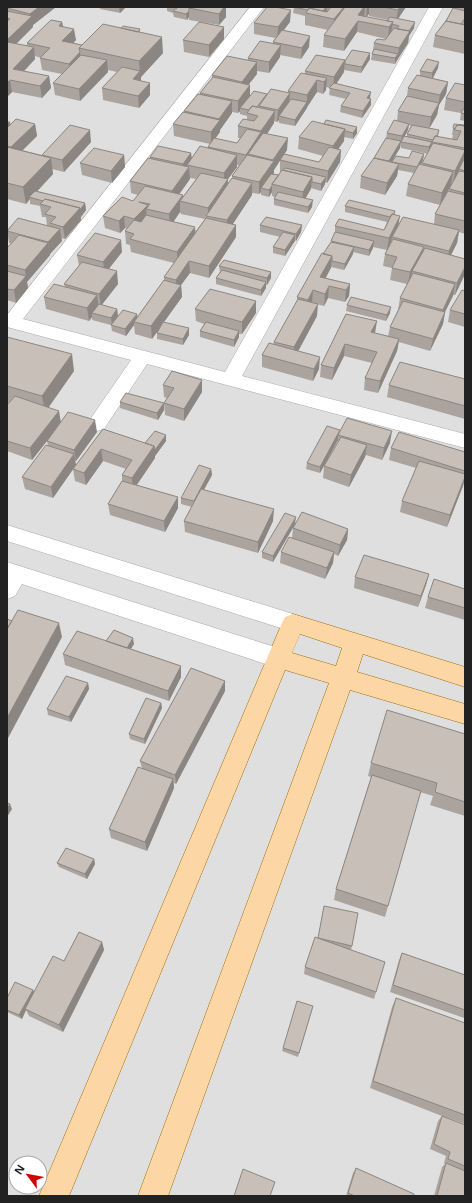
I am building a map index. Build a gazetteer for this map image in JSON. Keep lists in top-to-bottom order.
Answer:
{
  "north": "top left"
}
